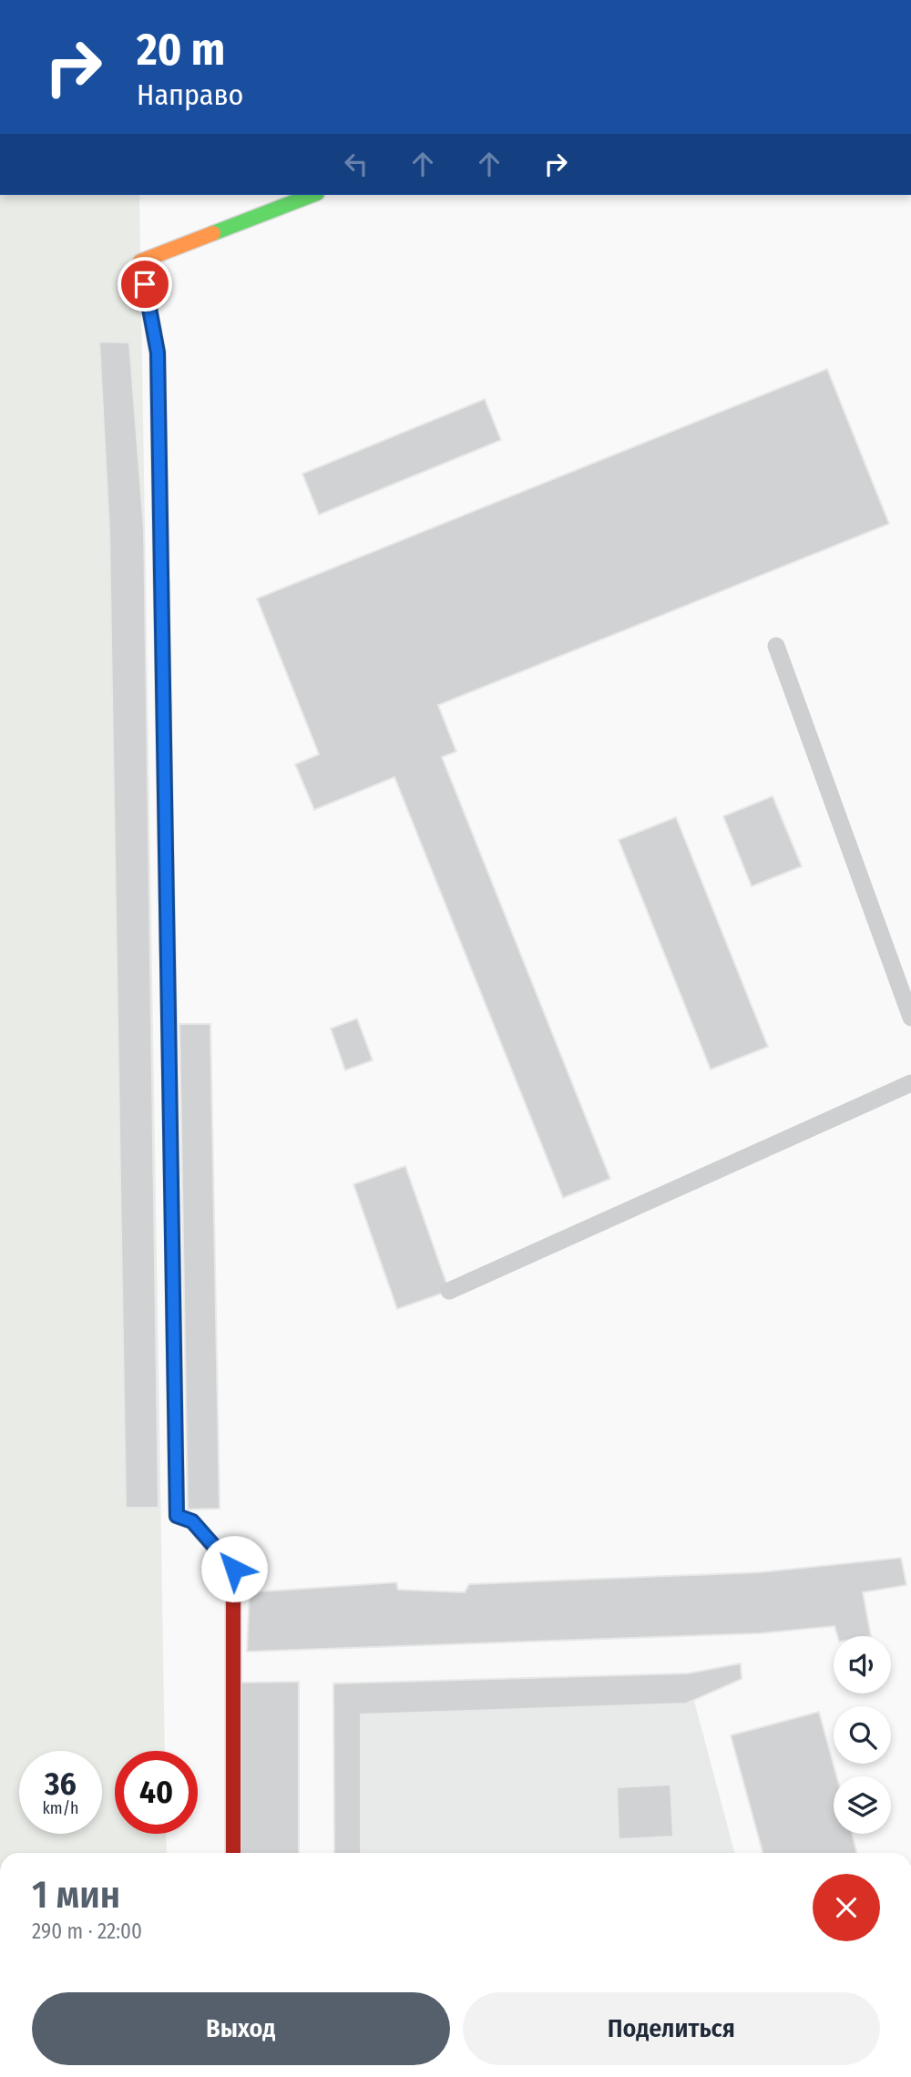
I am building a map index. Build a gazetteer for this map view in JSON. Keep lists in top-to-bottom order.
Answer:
{
  "page": {
    "turn": ["20 m", "Направо"],
    "speed": "36 km/h",
    "limit": "40",
    "heading": ["1 мин", "290 m · 22:00"],
    "buttons": ["Выход", "Поделиться"]
  }
}
